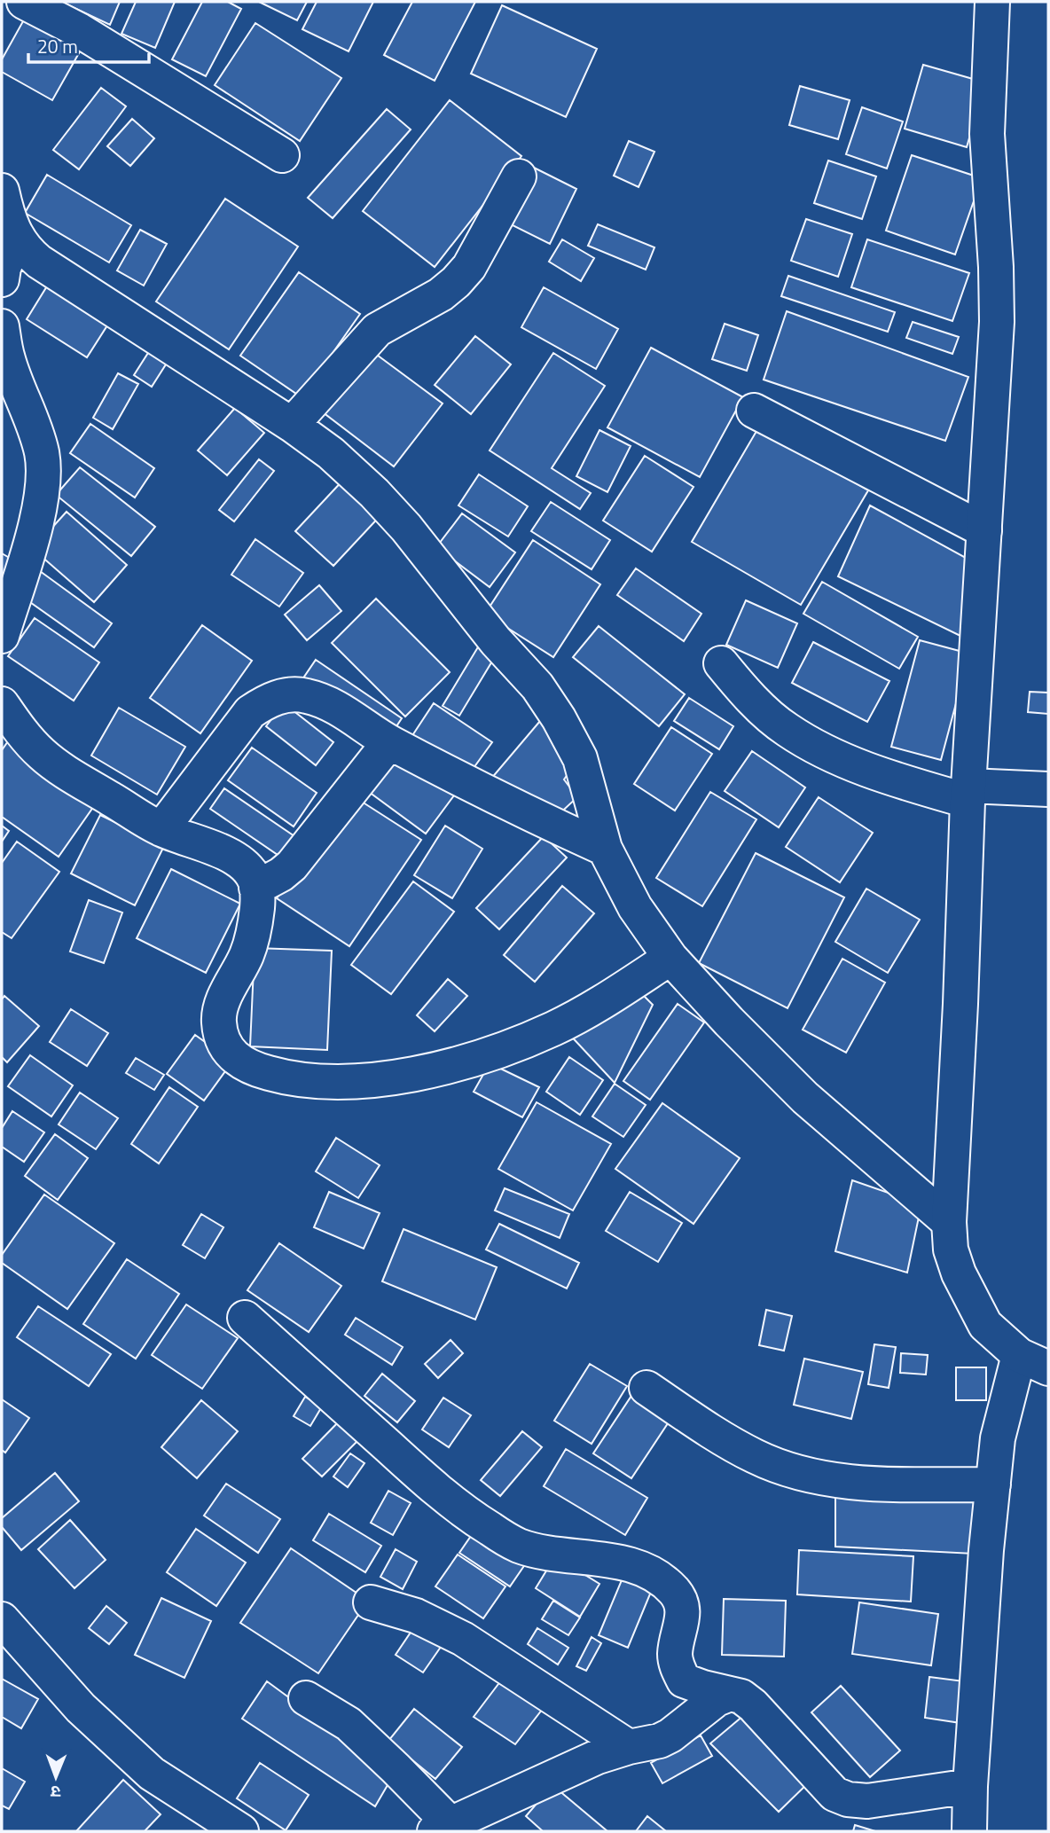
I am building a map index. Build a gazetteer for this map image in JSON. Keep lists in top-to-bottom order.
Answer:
{
  "scale_bar": "20 m",
  "north": "bottom"
}
